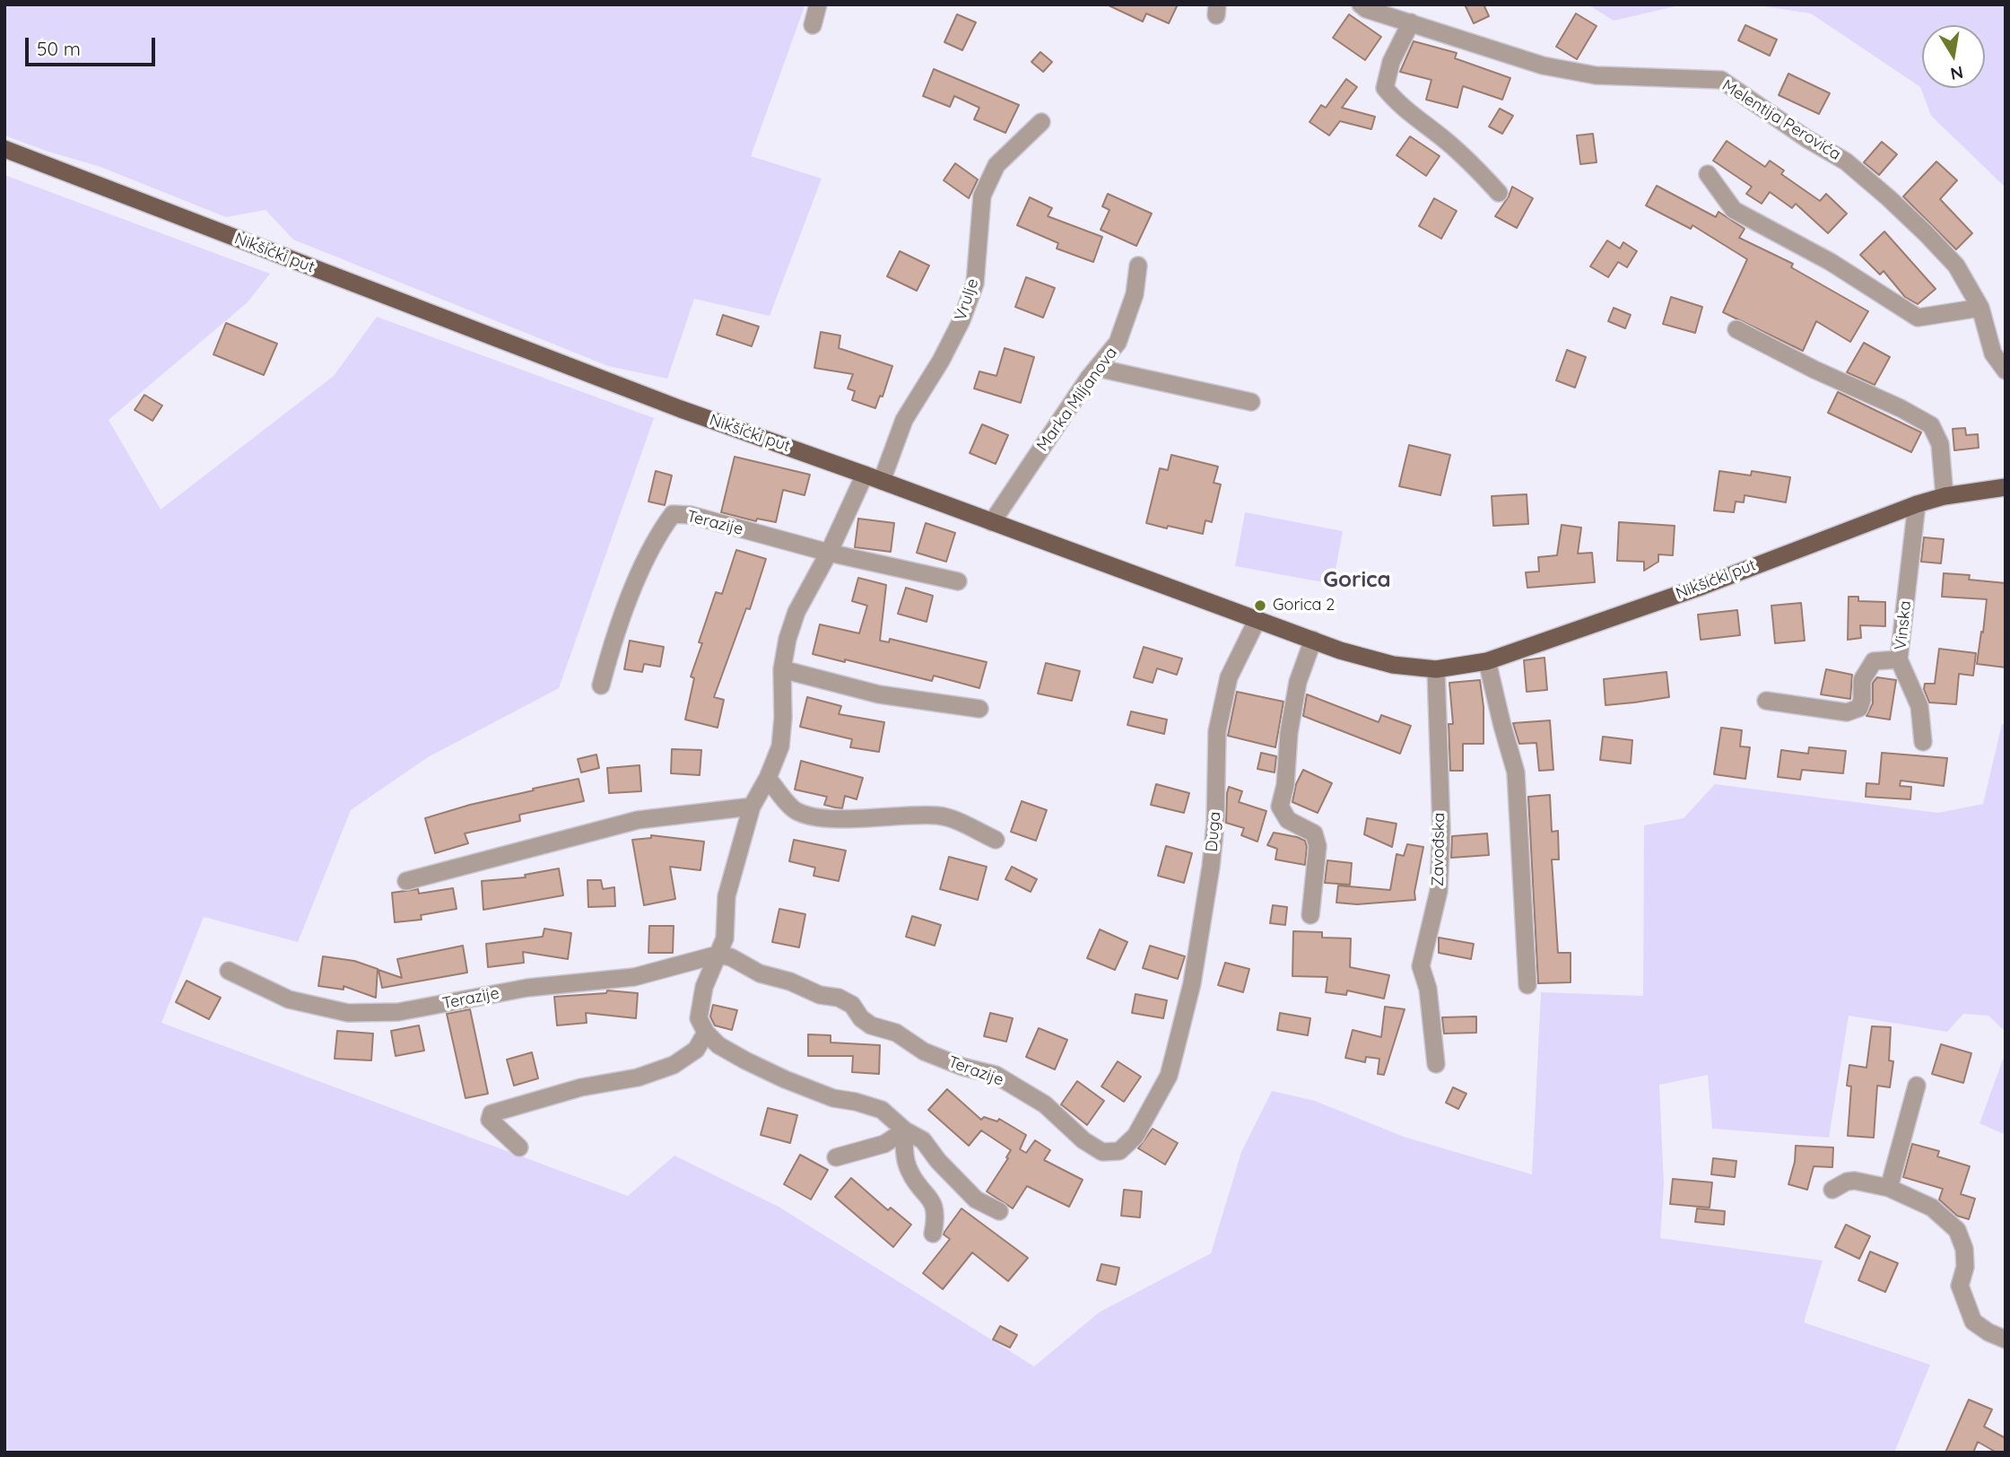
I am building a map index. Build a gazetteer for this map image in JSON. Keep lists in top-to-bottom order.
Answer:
{
  "streets": {
    "main road": ["Nikšićki put"],
    "street": [
      "Melentija Perovića",
      "Vrulje",
      "Marka Miljanova",
      "Terazije",
      "Vinska",
      "Duga",
      "Zavođska"
    ]
  },
  "crossings": [
    ["Nikšićki put", "Vrulje"],
    ["Nikšićki put", "Marka Miljanova"],
    ["Nikšićki put", "Vinska"],
    ["Nikšićki put", "Duga"],
    ["Nikšićki put", "Zavođska"],
    ["Terazije", "Duga"]
  ],
  "districts": ["Gorica"],
  "places": ["Gorica 2"],
  "scale_bar": "50 m",
  "north": "bottom"
}
